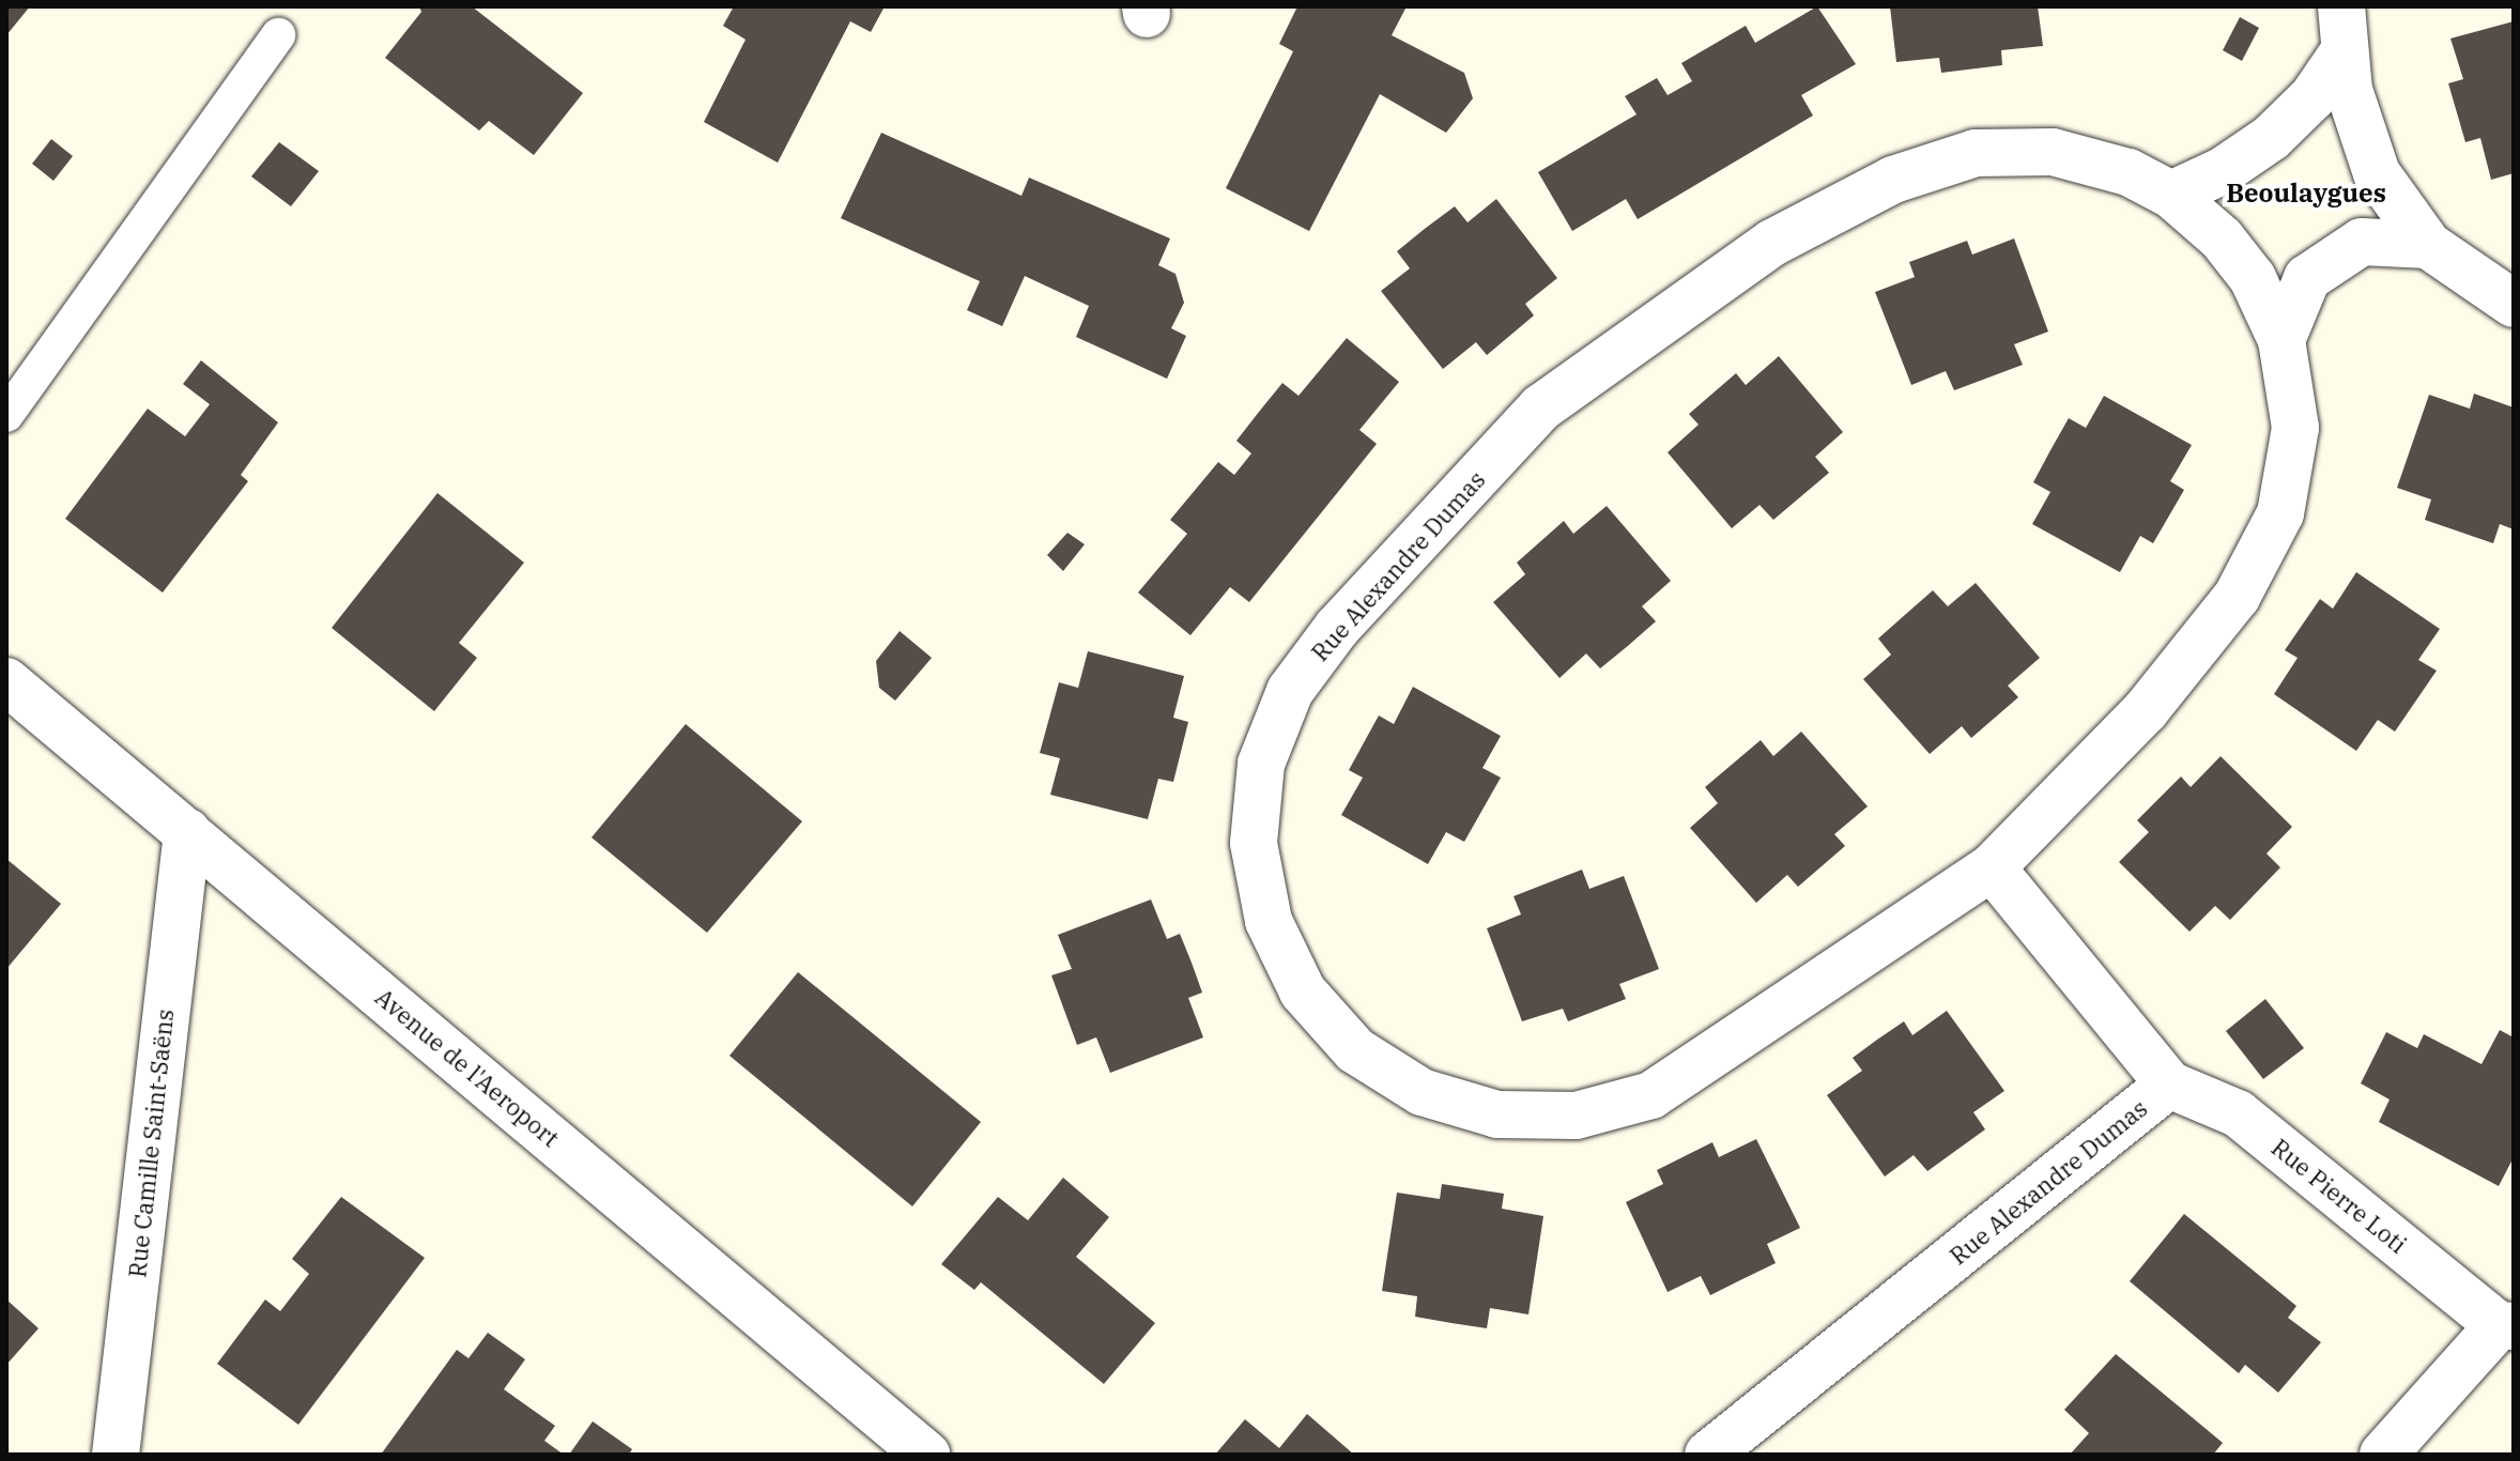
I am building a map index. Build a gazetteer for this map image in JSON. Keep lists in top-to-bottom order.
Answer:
{
  "streets": {
    "street": [
      "Rue Alexandre Dumas",
      "Avenue de l'Aeroport",
      "Rue Camille Saint-Saëns",
      "Rue Pierre Loti"
    ]
  },
  "crossings": [
    ["Rue Alexandre Dumas", "Rue Pierre Loti"],
    ["Avenue de l'Aeroport", "Rue Camille Saint-Saëns"]
  ],
  "districts": ["Beoulaygues"]
}
